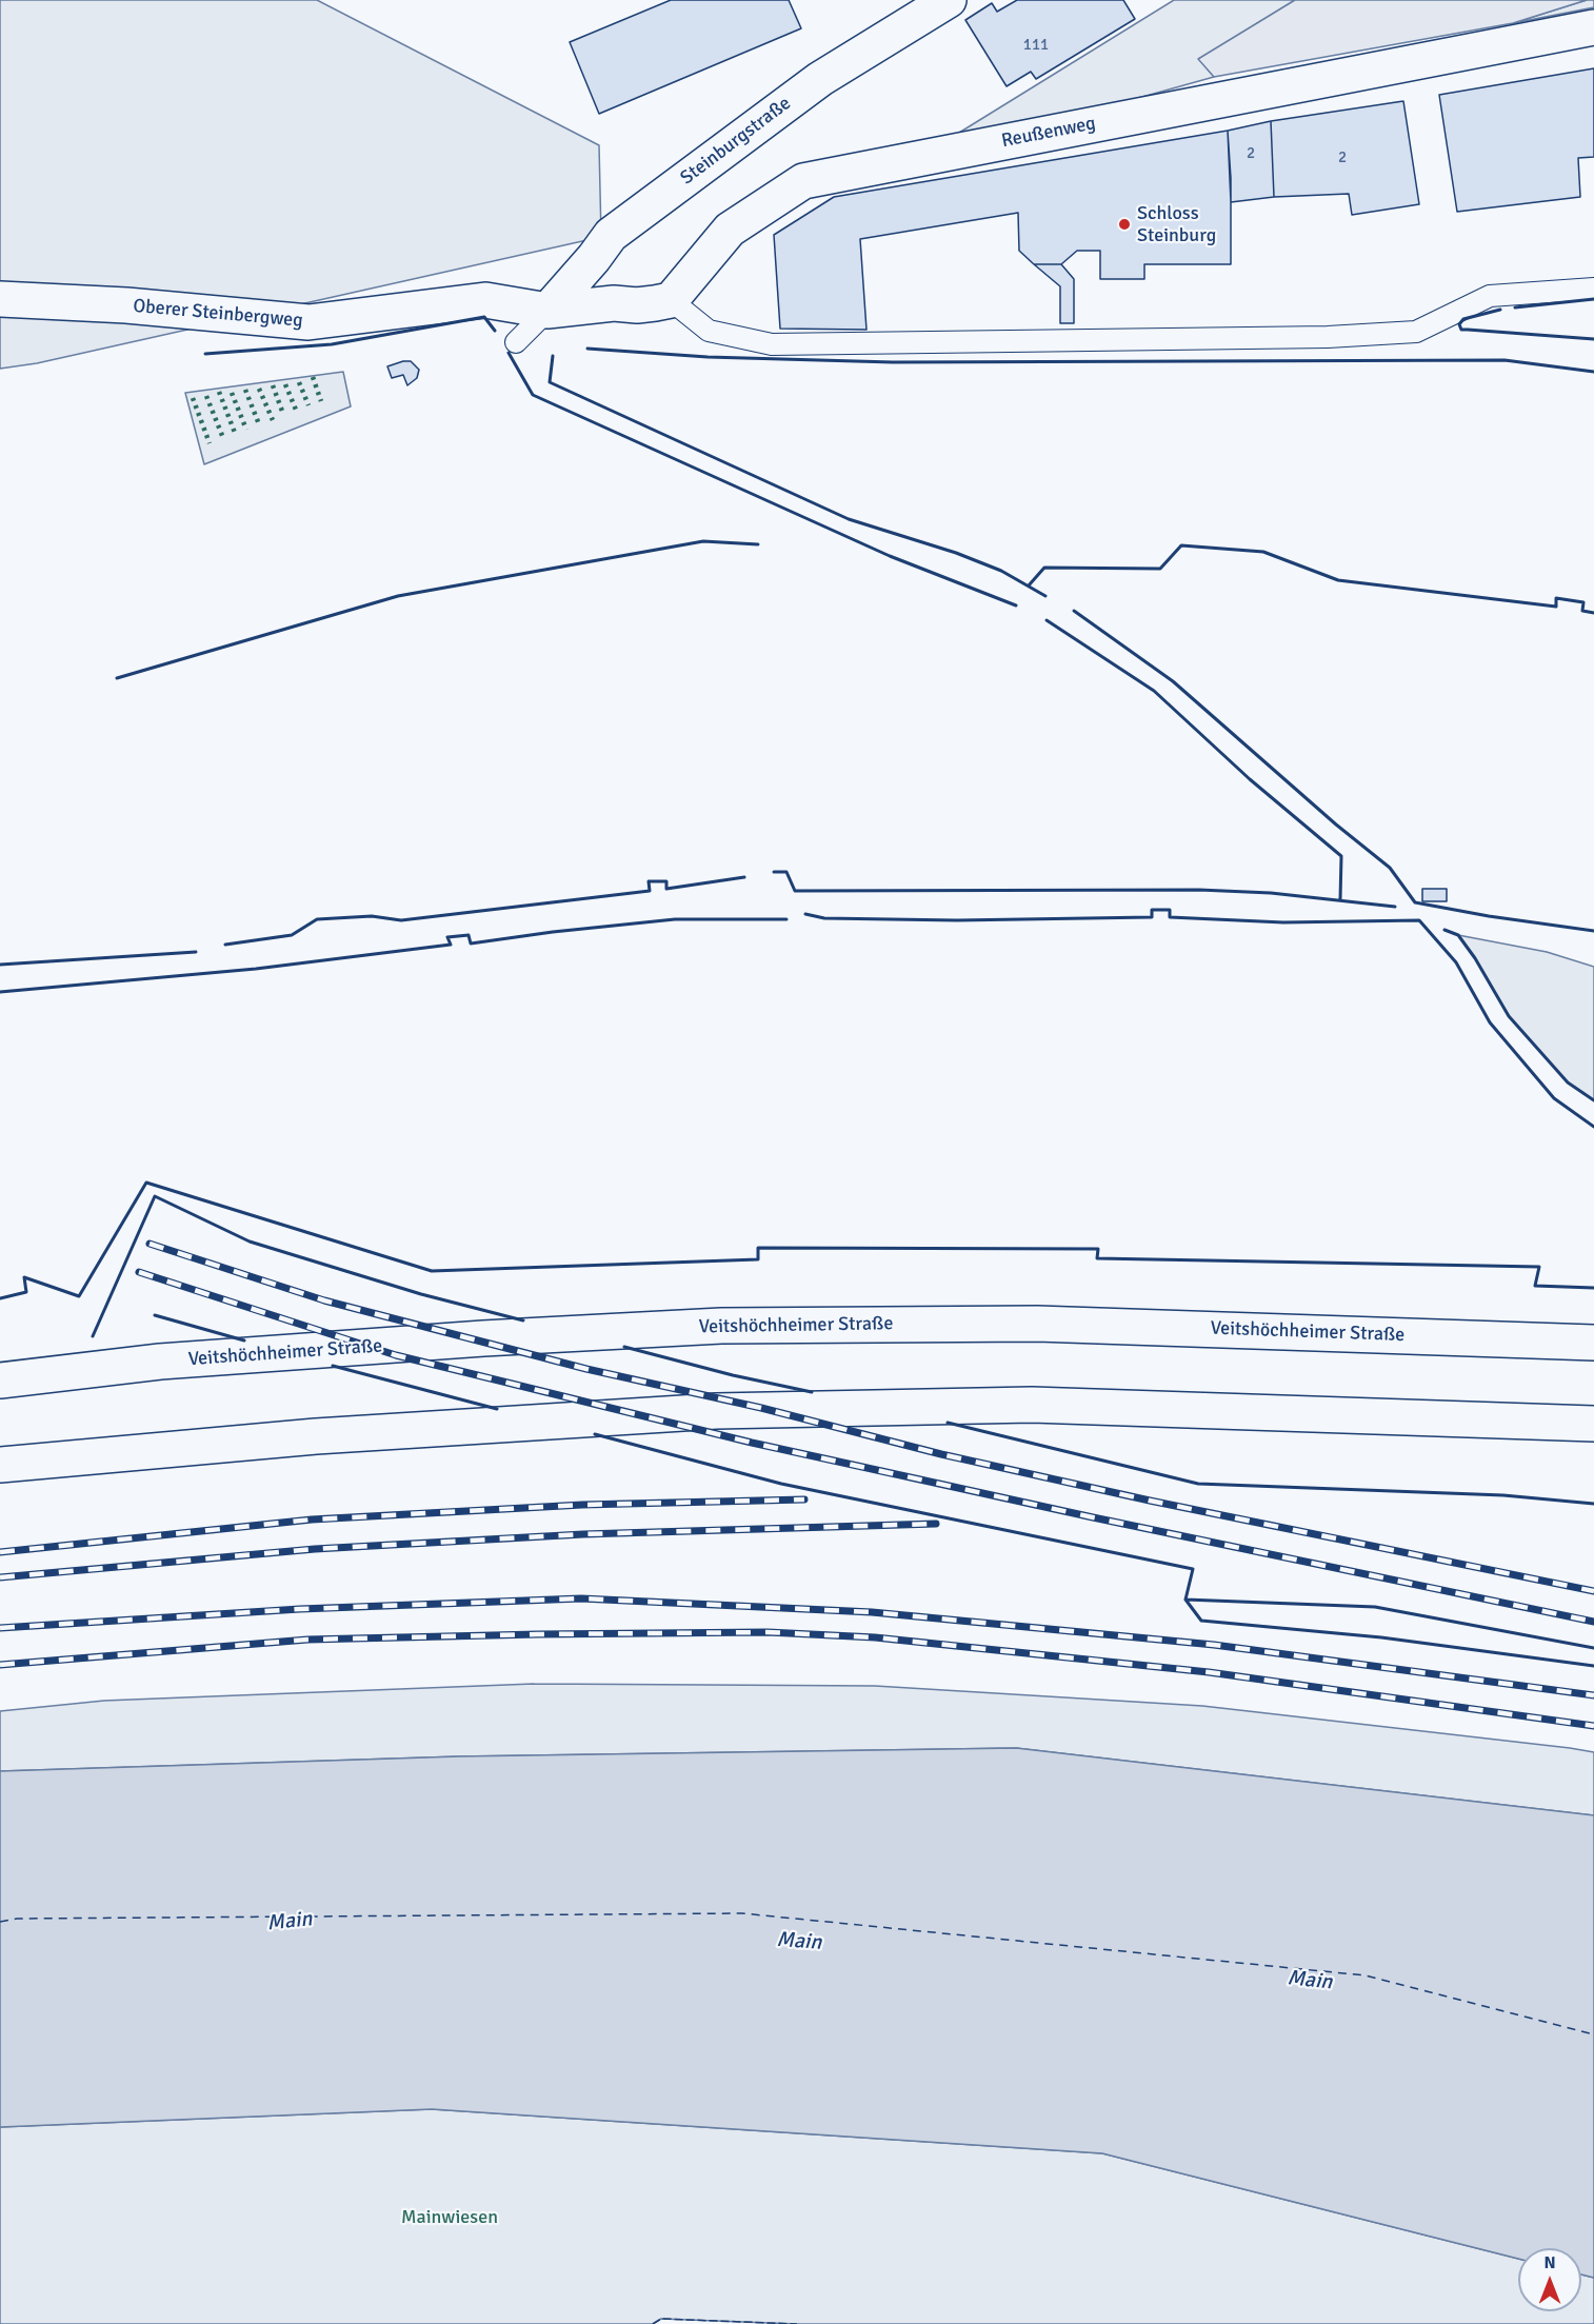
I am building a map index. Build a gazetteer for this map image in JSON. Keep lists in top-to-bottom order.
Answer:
{
  "streets": {
    "main road": [
      "Reußenweg",
      "Steinburgstraße",
      "Oberer Steinbergweg",
      "Veitshöchheimer Straße"
    ]
  },
  "crossings": [
    ["Steinburgstraße", "Oberer Steinbergweg"]
  ],
  "water": ["Main"],
  "parks": ["Mainwiesen"],
  "places": ["Schloss Steinburg"],
  "house_numbers": ["111", "2", "2"],
  "north": "top"
}
